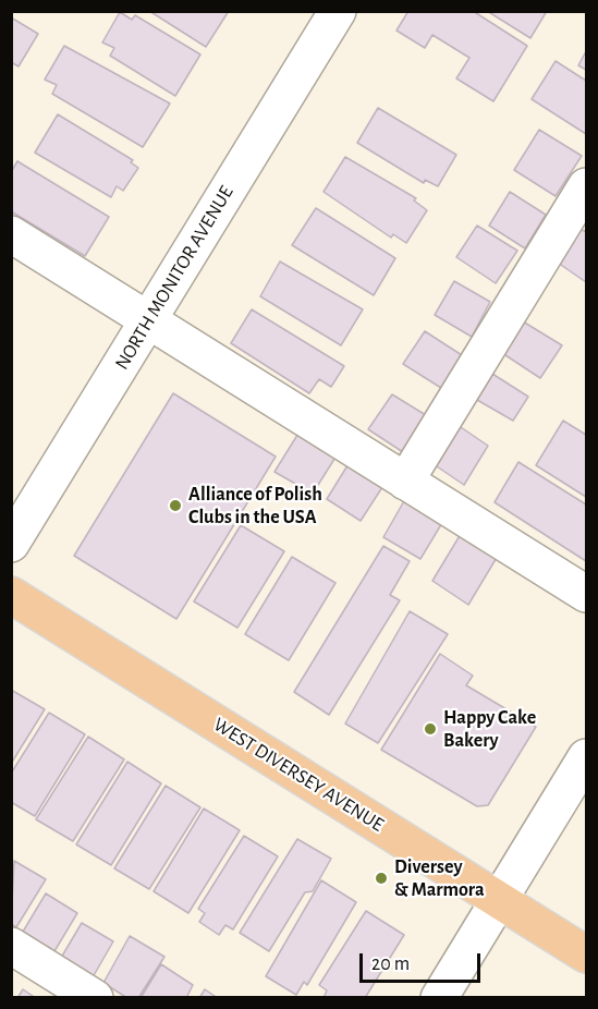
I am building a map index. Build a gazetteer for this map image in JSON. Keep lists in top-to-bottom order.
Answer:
{
  "streets": {
    "main road": ["WEST DIVERSEY AVENUE"],
    "street": ["NORTH MONITOR AVENUE"]
  },
  "places": ["Alliance of Polish Clubs in the USA", "Happy Cake Bakery", "Diversey & Marmora"],
  "scale_bar": "20 m"
}
